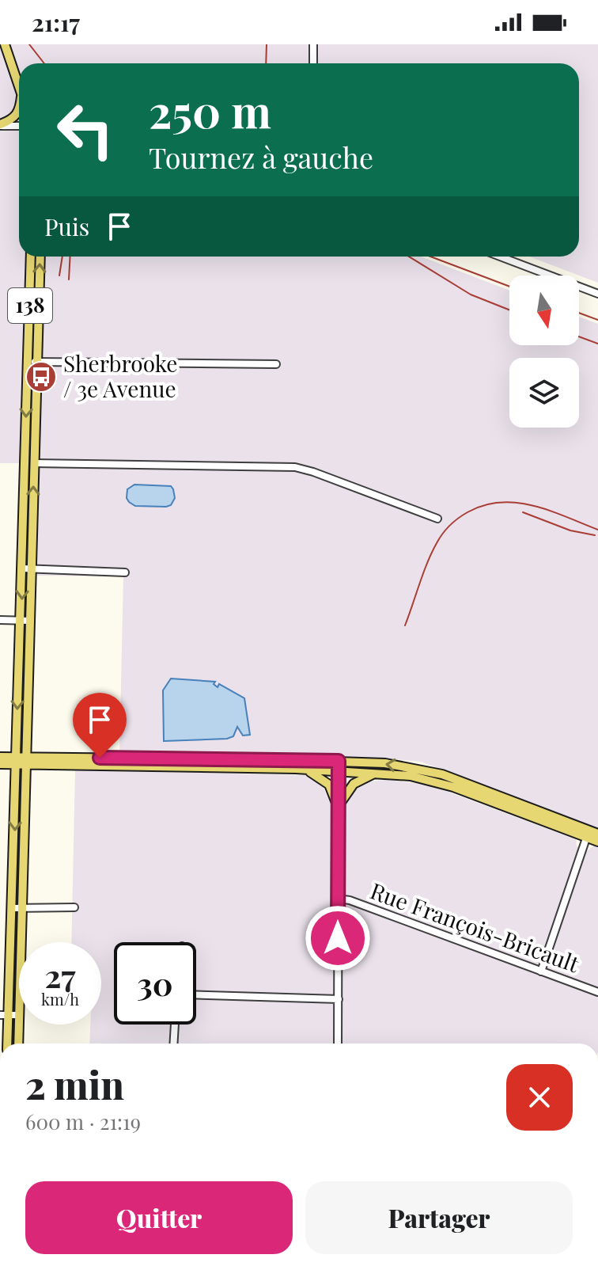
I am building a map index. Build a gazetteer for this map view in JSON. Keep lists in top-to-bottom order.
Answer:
{
  "streets": {
    "main road": ["138"],
    "street": ["Rue François-Bricault"]
  },
  "places": {
    "bus stop": ["Sherbrooke / 3e Avenue"]
  },
  "north": "bottom",
  "page": {
    "status": "21:17",
    "turn": ["250 m", "Tournez à gauche"],
    "then": "Puis",
    "speed": "27 km/h",
    "limit": "30",
    "heading": ["2 min", "600 m · 21:19"],
    "buttons": ["Quitter", "Partager"]
  }
}
